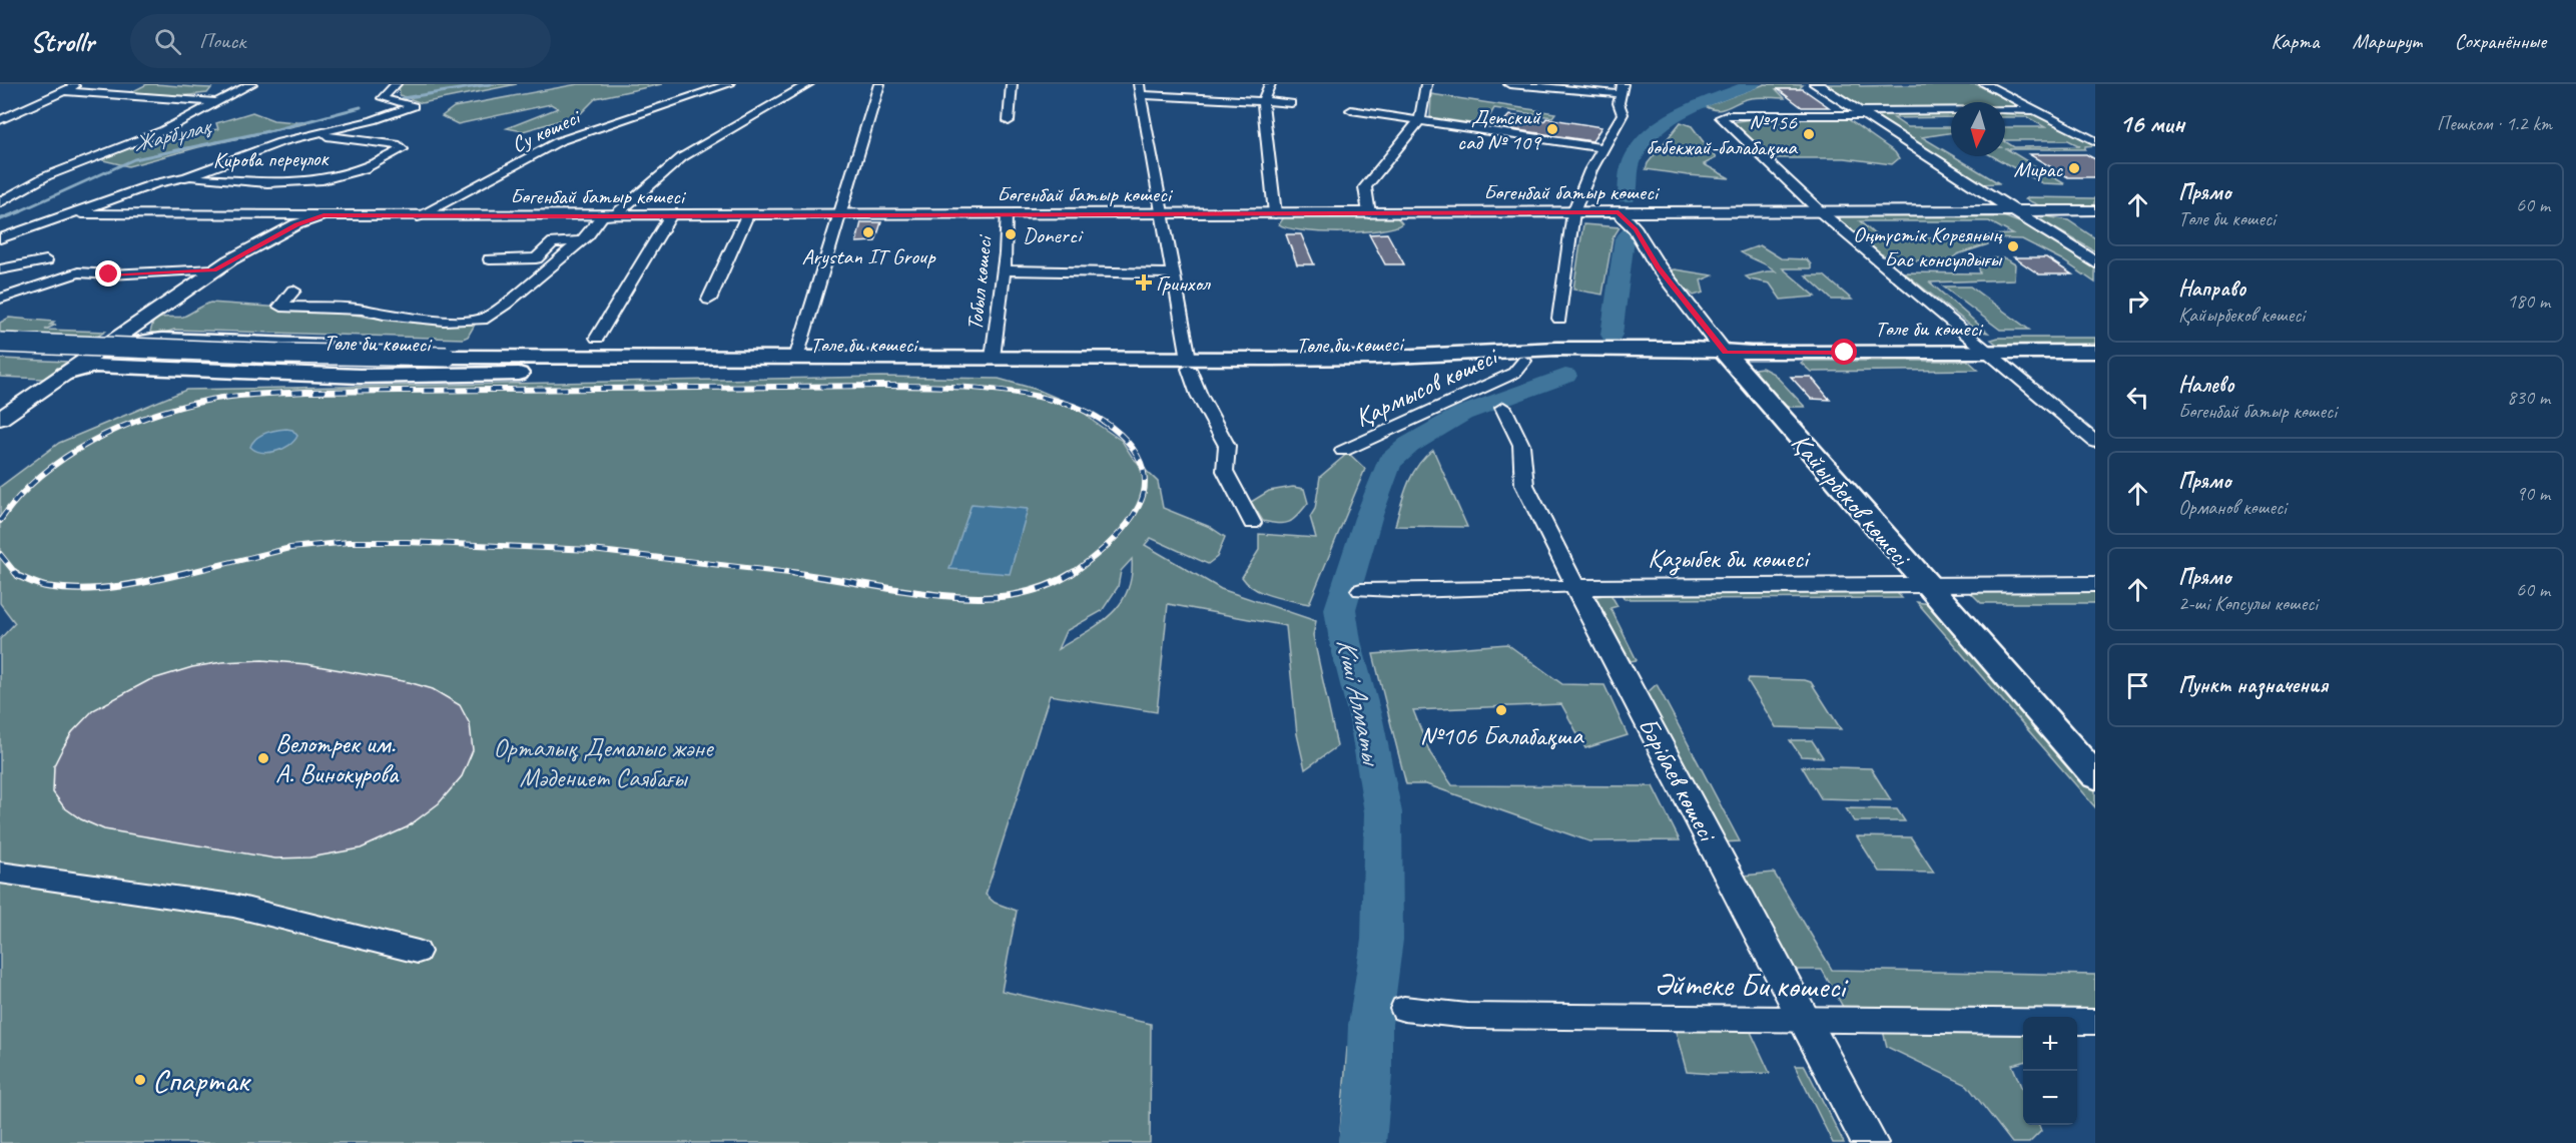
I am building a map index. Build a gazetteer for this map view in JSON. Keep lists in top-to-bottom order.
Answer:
{
  "streets": {
    "main road": ["Төле би көшесі", "Қайырбеков көшесі"],
    "street": [
      "Су көшесі",
      "Кирова переулок",
      "Бөгенбай батыр көшесі",
      "Тобыл көшесі",
      "Қармысов көшесі",
      "Қазыбек би көшесі",
      "Бәрібаев көшесі",
      "Әйтеке Би көшесі"
    ]
  },
  "crossings": [
    ["Су көшесі", "Бөгенбай батыр көшесі"],
    ["Бөгенбай батыр көшесі", "Тобыл көшесі"],
    ["Бөгенбай батыр көшесі", "Қайырбеков көшесі"],
    ["Тобыл көшесі", "Төле би көшесі"],
    ["Төле би көшесі", "Қармысов көшесі"],
    ["Төле би көшесі", "Қайырбеков көшесі"],
    ["Қайырбеков көшесі", "Қазыбек би көшесі"],
    ["Қазыбек би көшесі", "Бәрібаев көшесі"],
    ["Бәрібаев көшесі", "Әйтеке Би көшесі"]
  ],
  "water": ["Жарбұлақ", "Кіші Алматы"],
  "parks": ["Орталық Демалыс және Мәдениет Саябағы"],
  "places": {
    "other": [
      "Детский сад № 109",
      "№156 бөбекжай-балабақша",
      "Мирас",
      "Arystan IT Group",
      "Donerci",
      "Оңтүстік Кореяның Бас консулдығы",
      "№106 Балабақша",
      "Велотрек им. А. Винокурова",
      "Спартак"
    ],
    "health": ["Гринхол"]
  },
  "north": "bottom",
  "page": {
    "header": "Strollr",
    "search": "Поиск",
    "nav": ["Карта", "Маршрут", "Сохранённые"],
    "heading": ["16 мин", "Пешком · 1.2 km"],
    "list": [
      ["Прямо", "Төле би көшесі", "60 m"],
      ["Направо", "Қайырбеков көшесі", "180 m"],
      ["Налево", "Бөгенбай батыр көшесі", "830 m"],
      ["Прямо", "Орманов көшесі", "90 m"],
      ["Прямо", "2-ші Көпсулы көшесі", "60 m"],
      "Пункт назначения"
    ],
    "map_buttons": ["+", "−"]
  }
}
